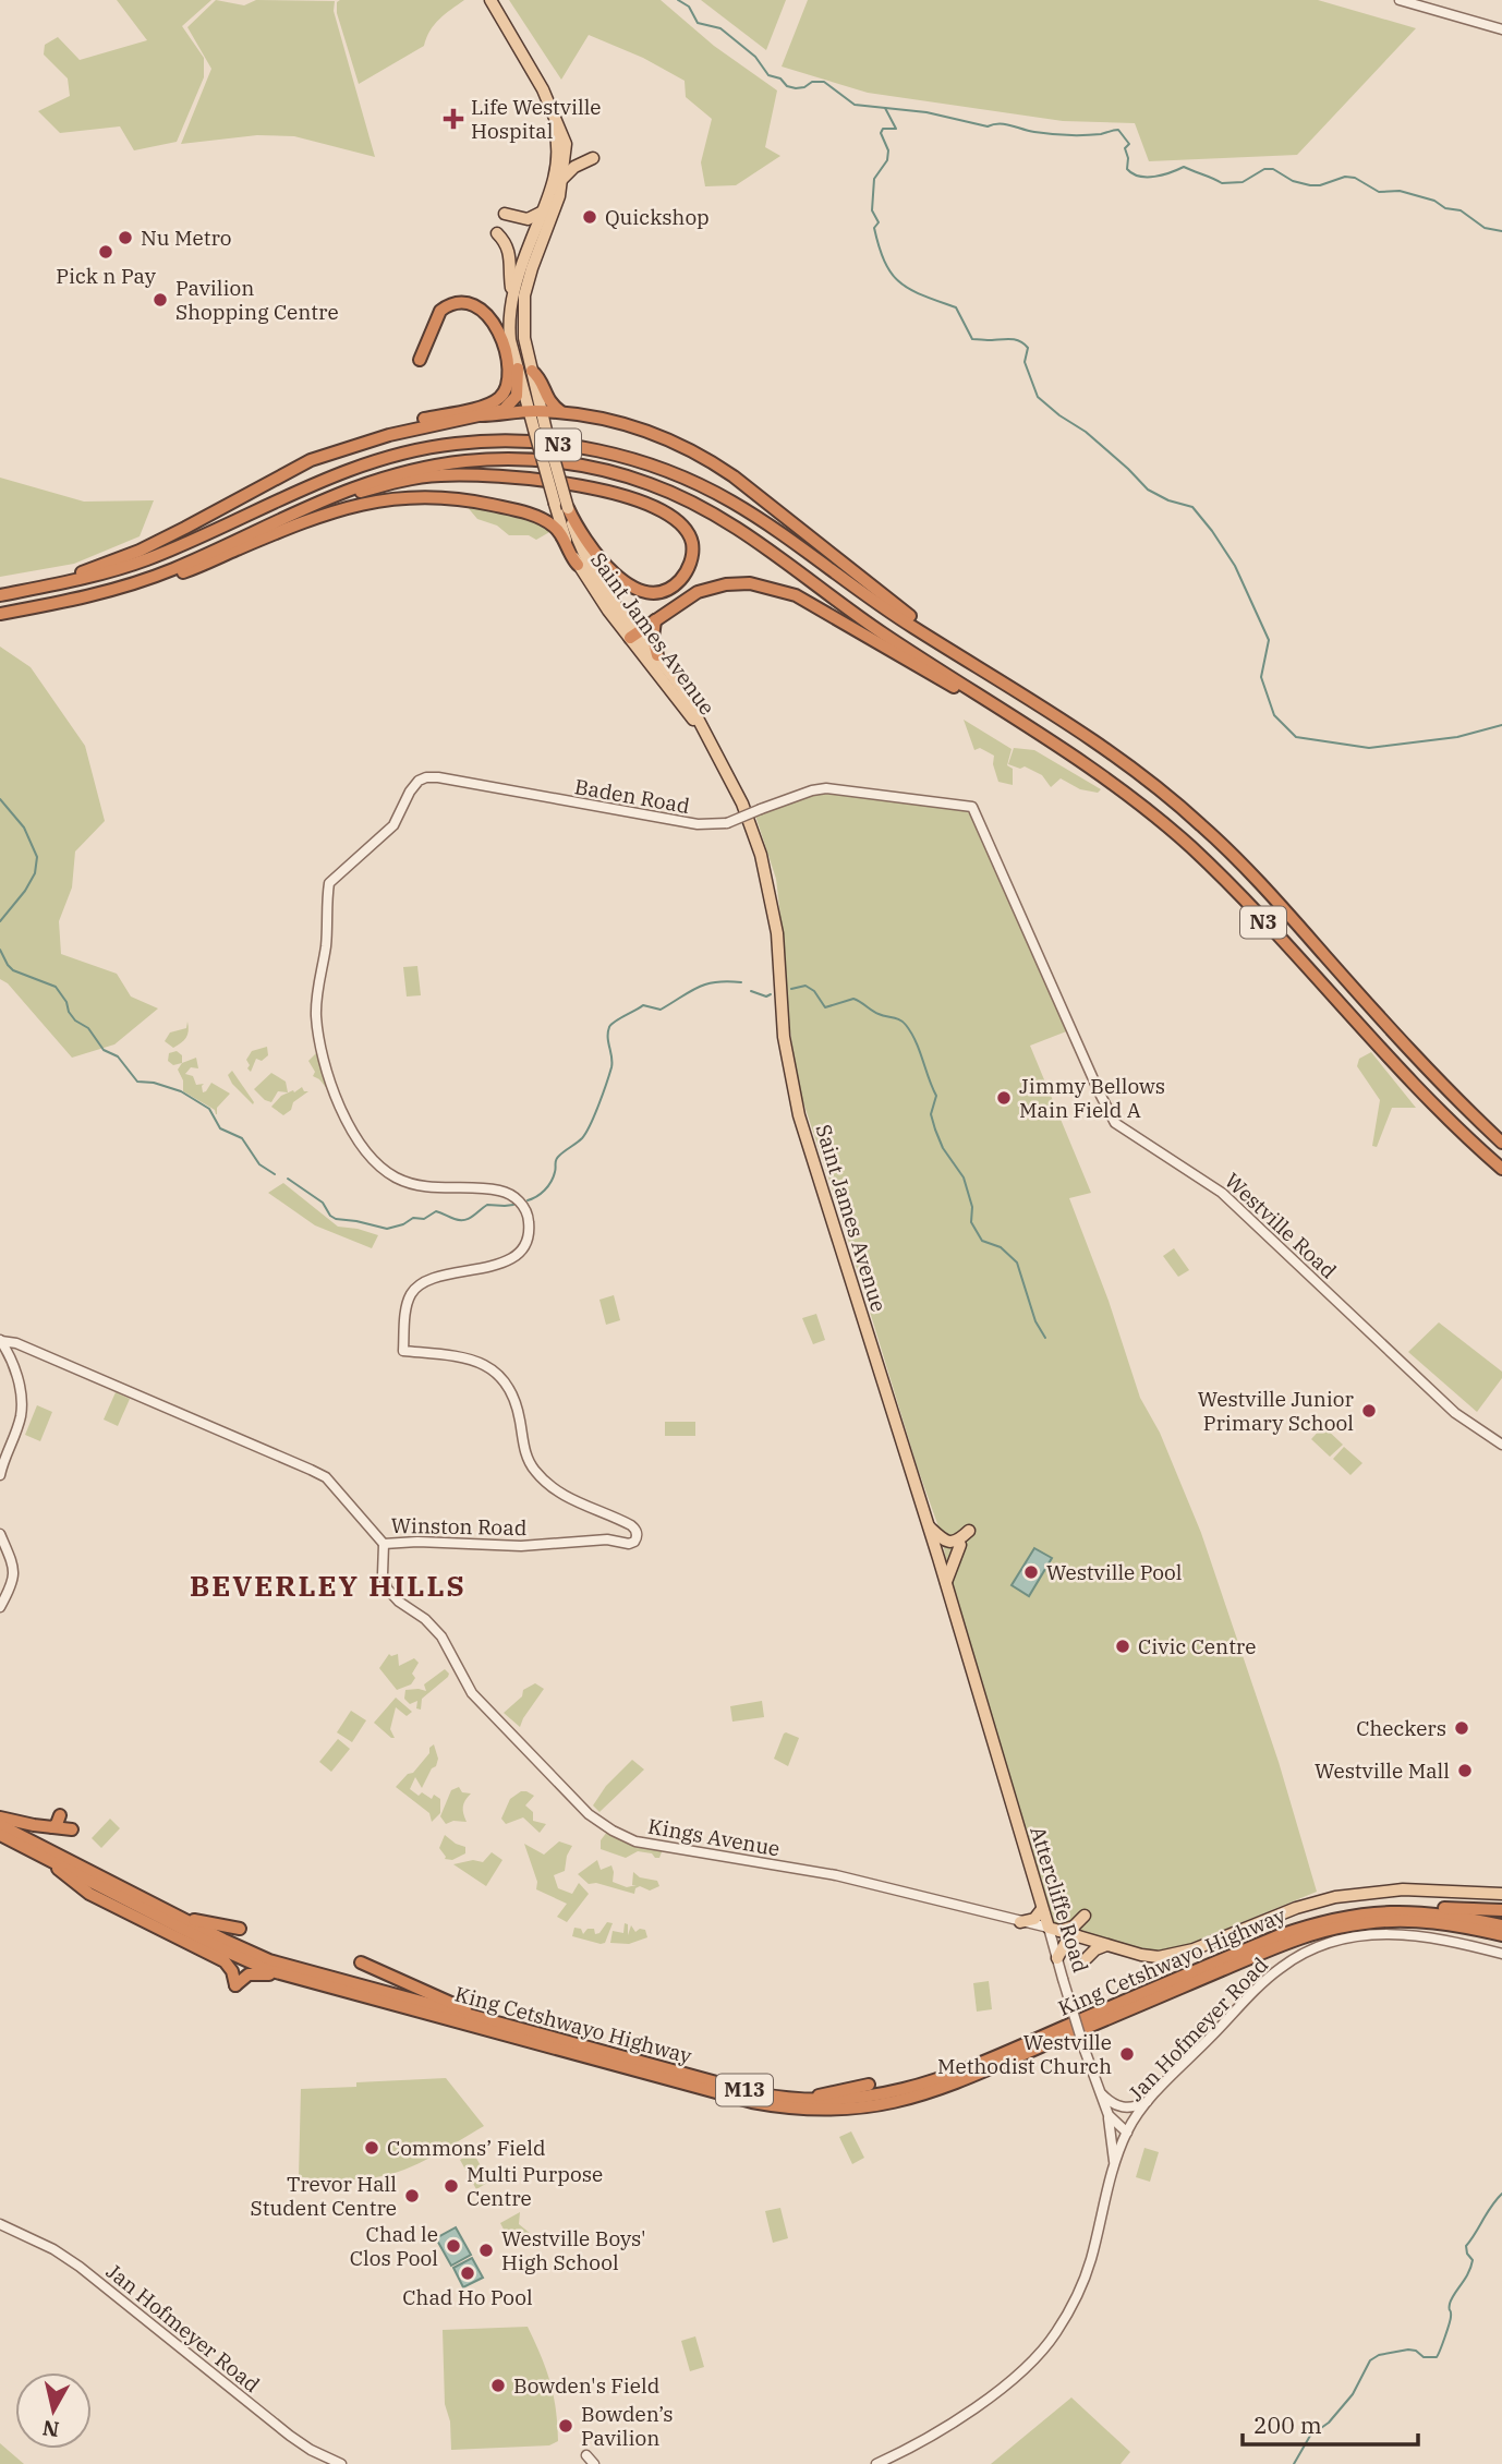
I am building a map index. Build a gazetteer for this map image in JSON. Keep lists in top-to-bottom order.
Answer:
{
  "streets": {
    "highway": ["N3", "King Cetshwayo Highway", "M13"],
    "main road": ["Saint James Avenue", "Attercliffe Road"],
    "street": [
      "Baden Road",
      "Westville Road",
      "Winston Road",
      "Kings Avenue",
      "Jan Hofmeyer Road"
    ]
  },
  "crossings": [
    ["Saint James Avenue", "Attercliffe Road"],
    ["Baden Road", "Westville Road"],
    ["Baden Road", "Winston Road"],
    ["Winston Road", "Kings Avenue"],
    ["Kings Avenue", "Attercliffe Road"],
    ["Attercliffe Road", "Jan Hofmeyer Road"]
  ],
  "districts": ["BEVERLEY HILLS"],
  "places": {
    "health": ["Life Westville Hospital"],
    "other": [
      "Quickshop",
      "Nu Metro",
      "Pick n Pay",
      "Pavilion Shopping Centre",
      "Jimmy Bellows Main Field A",
      "Westville Junior Primary School",
      "Westville Pool",
      "Civic Centre",
      "Checkers",
      "Westville Mall",
      "Westville Methodist Church",
      "Commons’ Field",
      "Multi Purpose Centre",
      "Trevor Hall Student Centre",
      "Chad le Clos Pool",
      "Westville Boys' High School",
      "Chad Ho Pool",
      "Bowden's Field",
      "Bowden’s Pavilion"
    ]
  },
  "scale_bar": "200 m",
  "north": "bottom"
}
